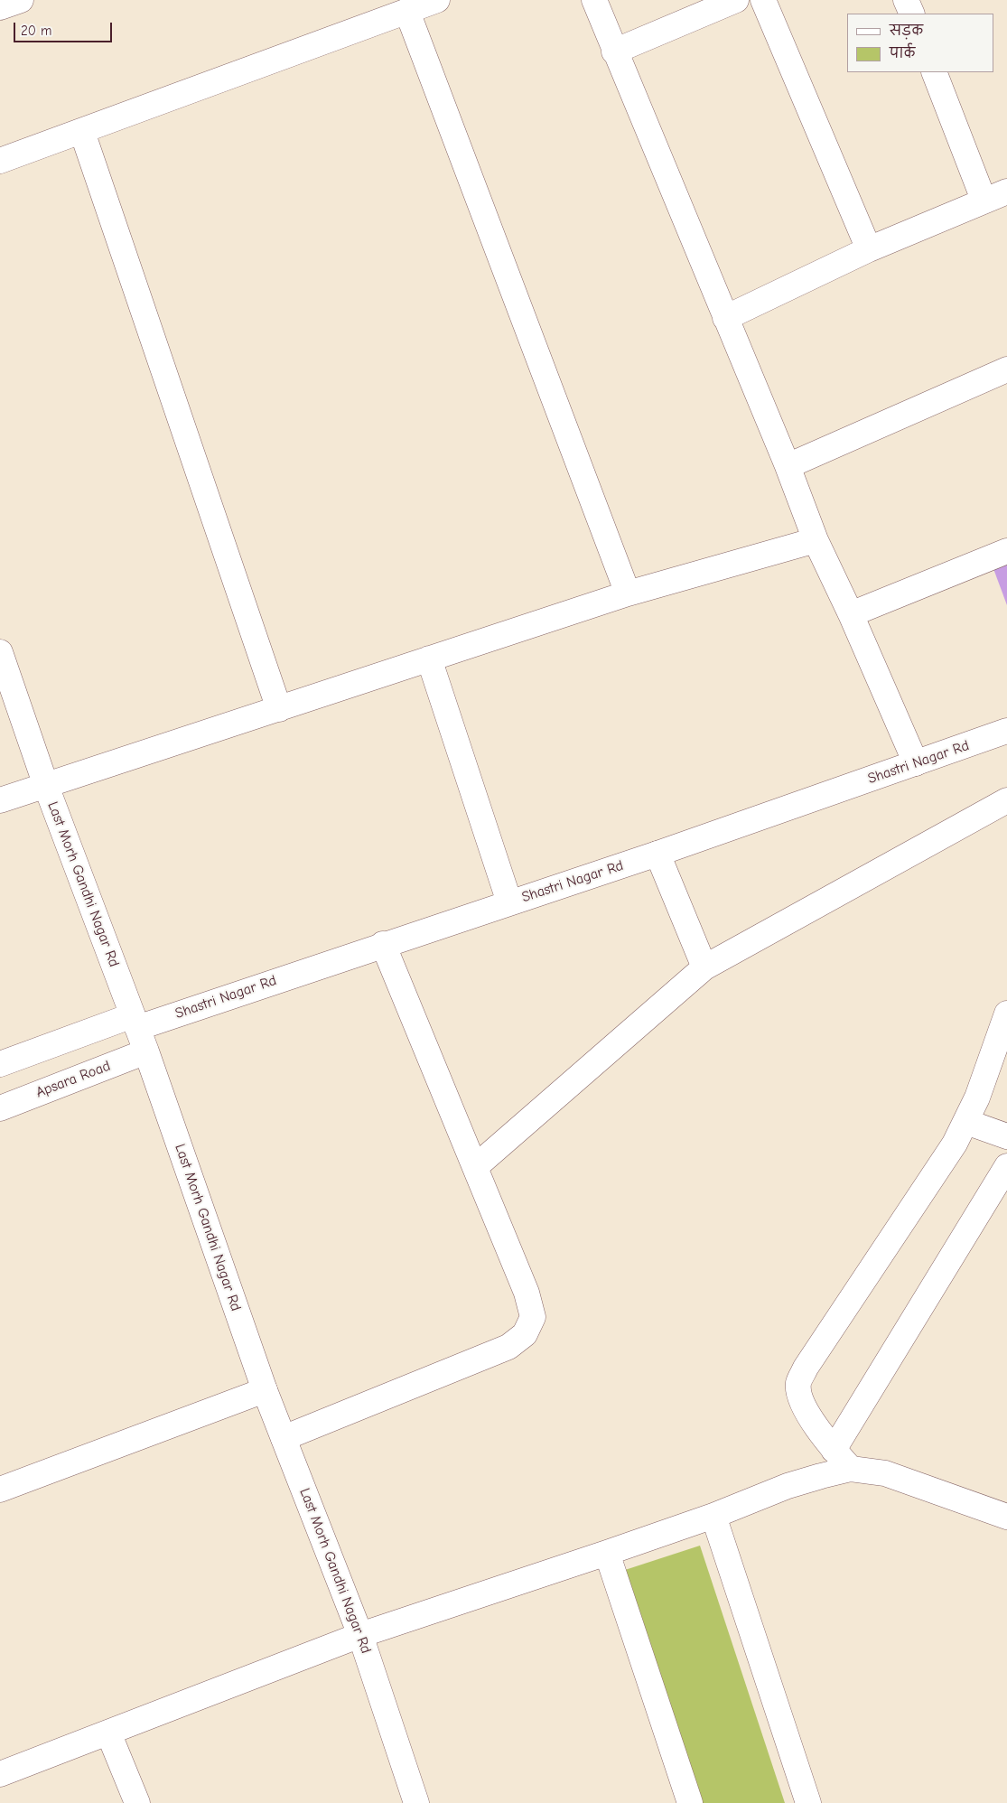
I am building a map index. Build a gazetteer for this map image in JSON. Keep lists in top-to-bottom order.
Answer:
{
  "streets": {
    "street": ["Shastri Nagar Rd", "Last Morh Gandhi Nagar Rd", "Apsara Road"]
  },
  "crossings": [
    ["Shastri Nagar Rd", "Last Morh Gandhi Nagar Rd"],
    ["Last Morh Gandhi Nagar Rd", "Apsara Road"]
  ],
  "legend": ["सड़क", "पार्क"],
  "scale_bar": "20 m"
}
